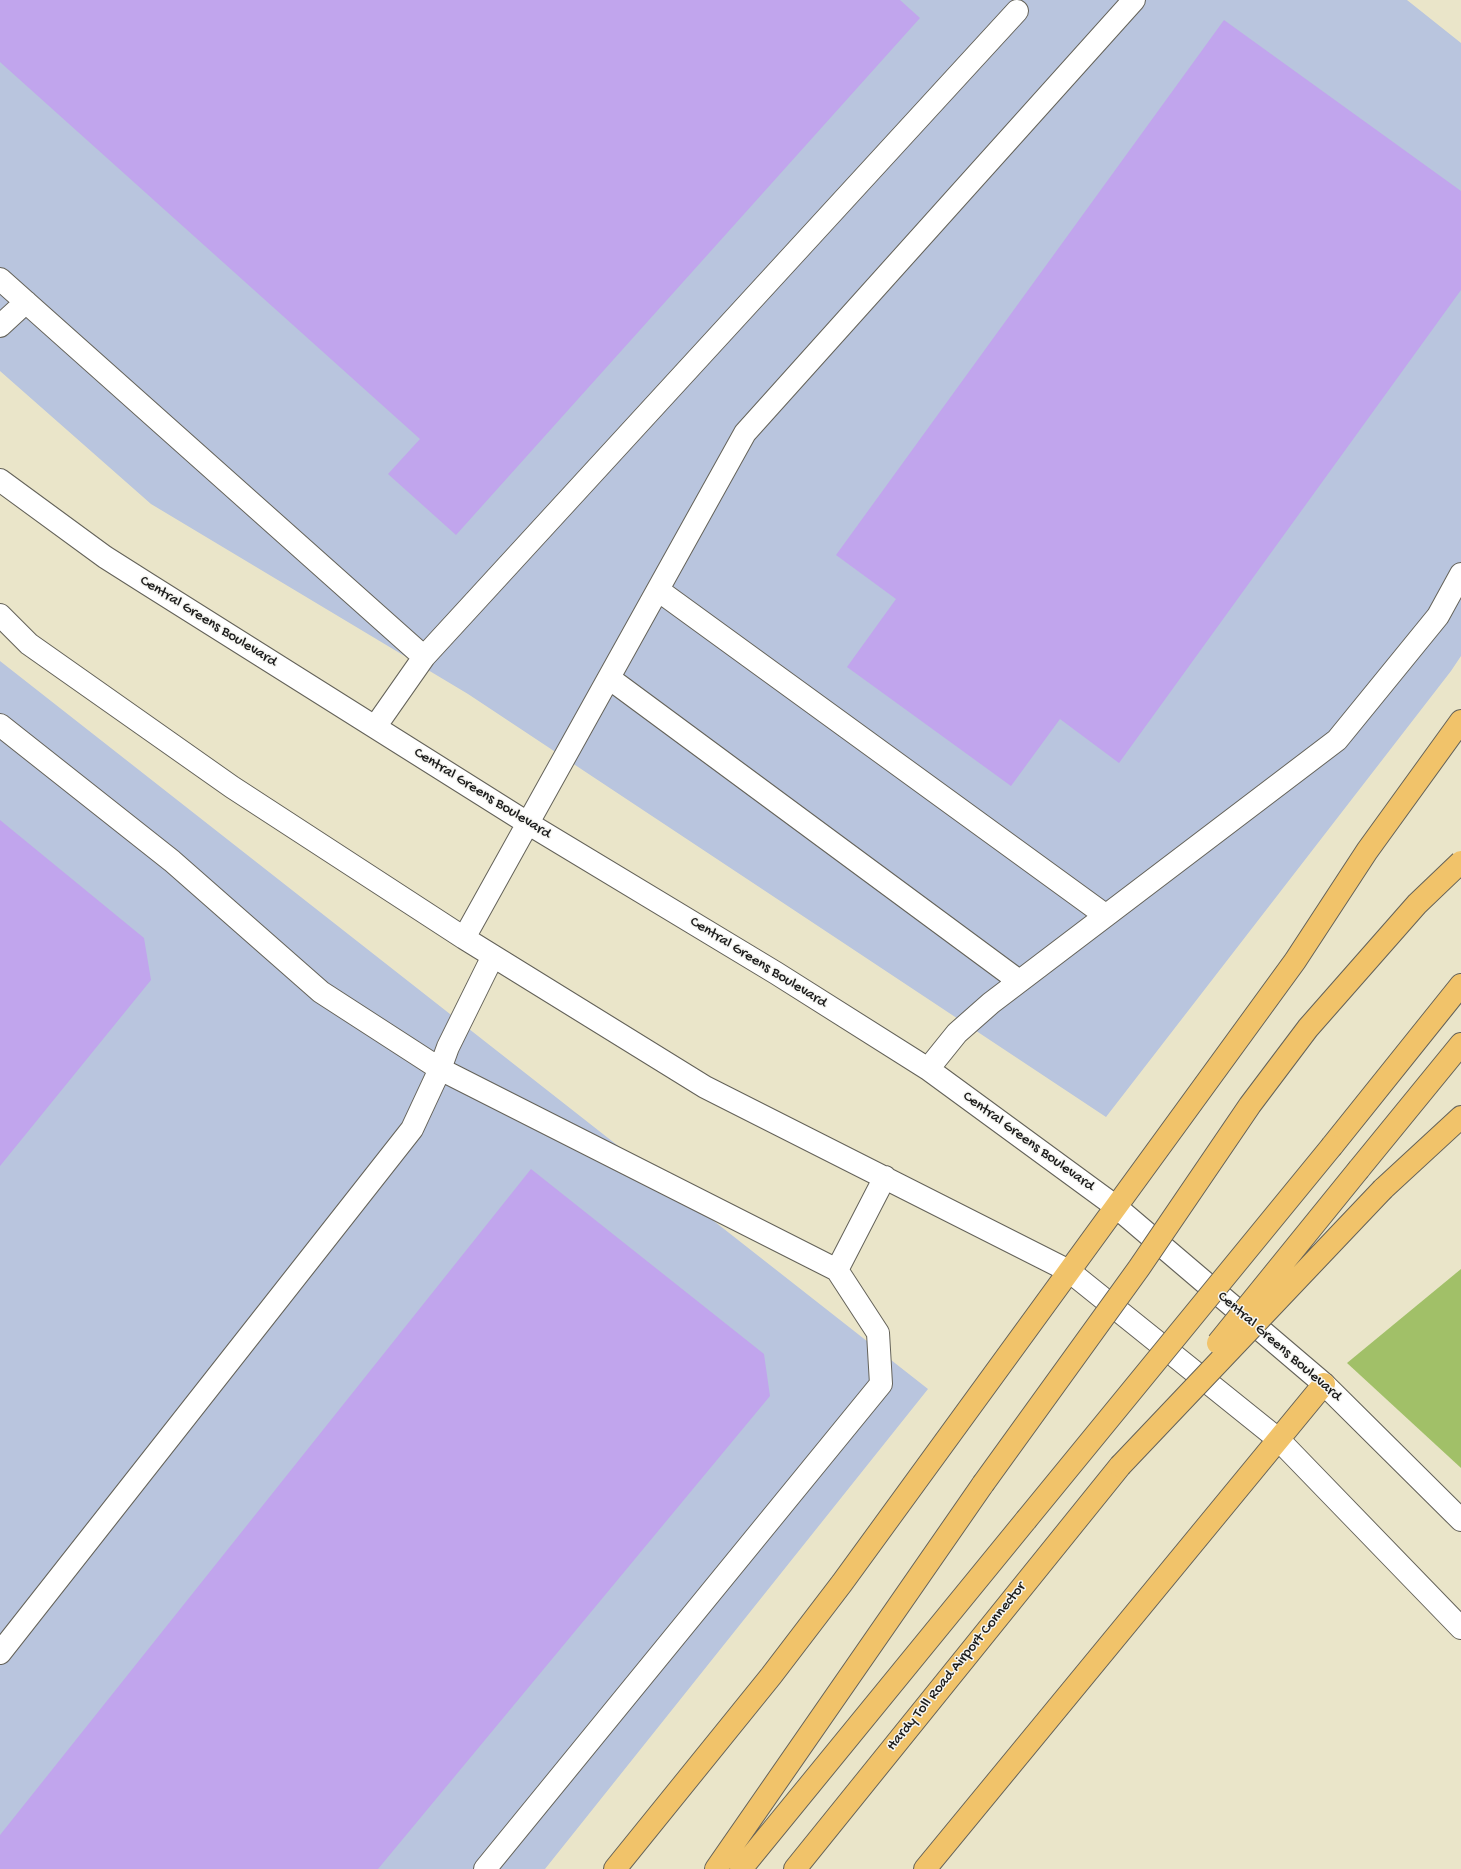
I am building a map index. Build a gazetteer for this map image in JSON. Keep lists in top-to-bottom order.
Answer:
{
  "streets": {
    "highway": ["Hardy Toll Road Airport Connector"],
    "street": ["Central Greens Boulevard"]
  }
}
